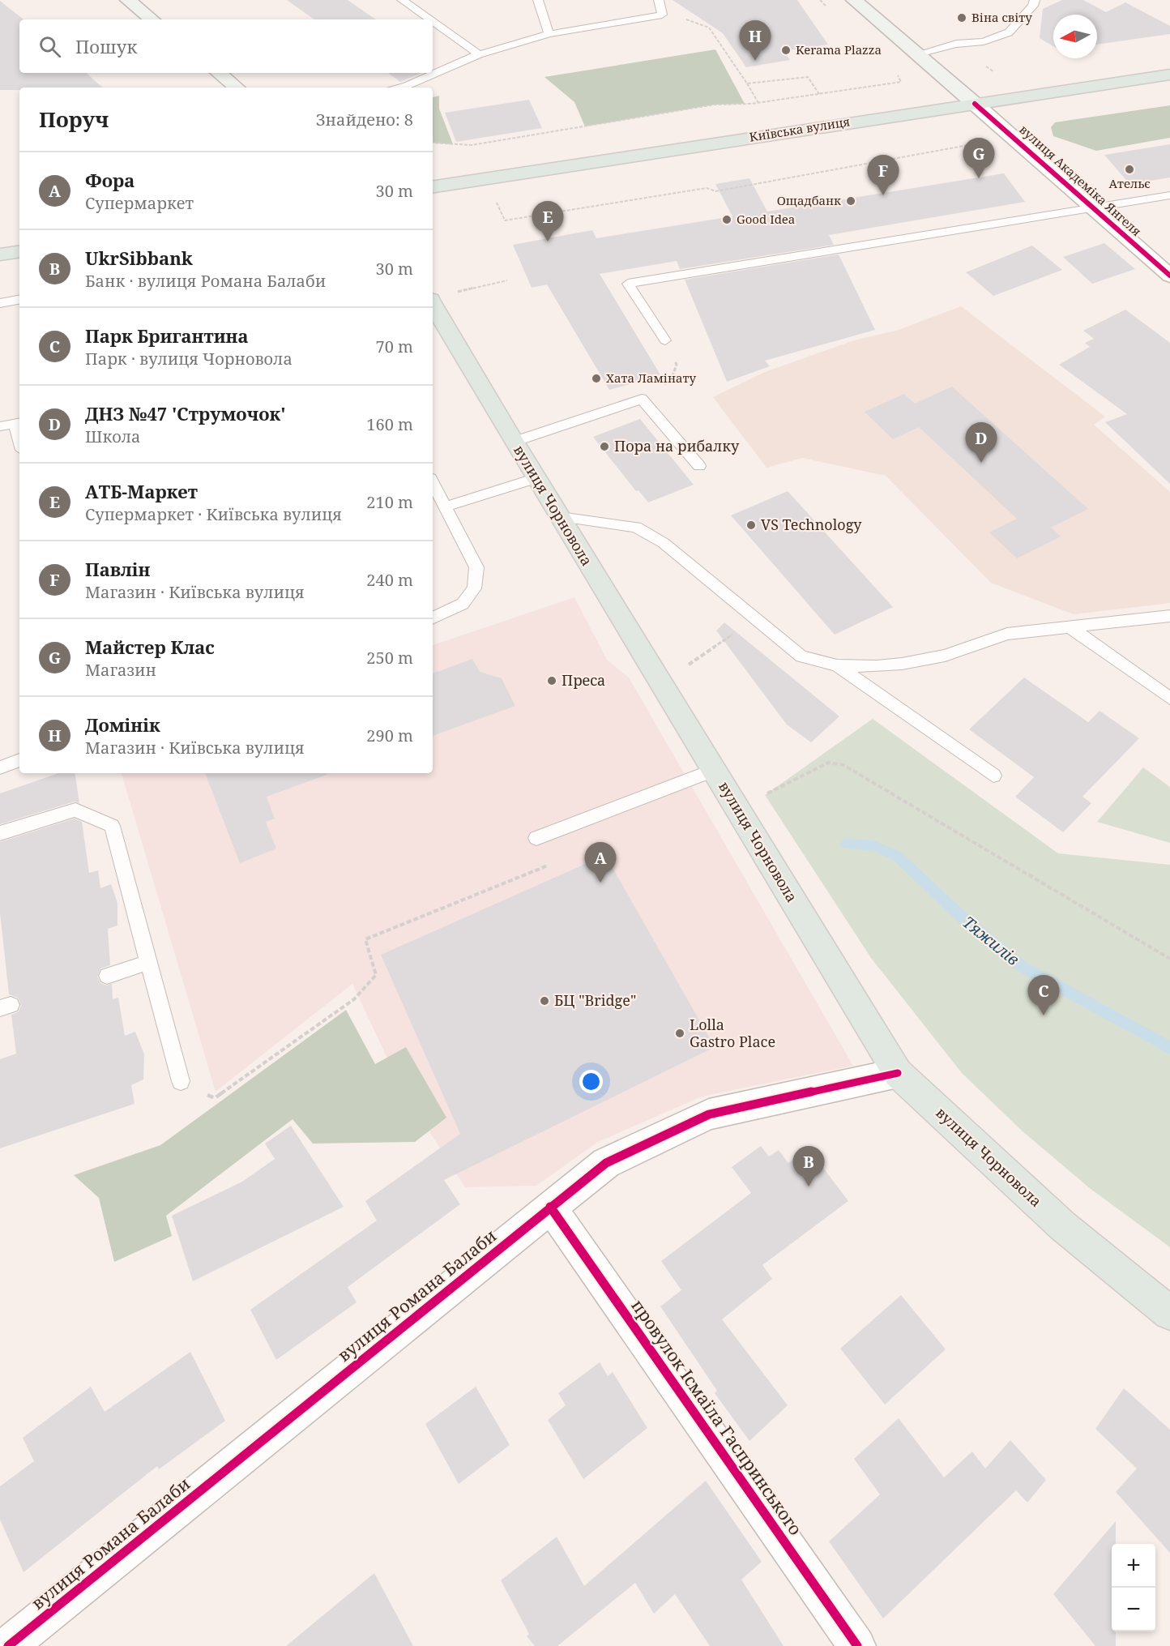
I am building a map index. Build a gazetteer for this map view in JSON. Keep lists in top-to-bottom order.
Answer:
{
  "streets": {
    "main road": ["Київська вулиця", "вулиця Академіка Янгеля", "вулиця Чорновола"],
    "street": ["вулиця Романа Балаби", "провулок Ісмаїла Гаспринського"]
  },
  "crossings": [
    ["Київська вулиця", "вулиця Академіка Янгеля"],
    ["вулиця Чорновола", "вулиця Романа Балаби"],
    ["вулиця Романа Балаби", "провулок Ісмаїла Гаспринського"]
  ],
  "water": ["Тяжилів"],
  "places": [
    "Віна світу",
    "Kerama Plazza",
    "Ательє",
    "Ощадбанк",
    "Good Idea",
    "Хата Ламінату",
    "Пора на рибалку",
    "VS Technology",
    "Преса",
    "БЦ \"Bridge\"",
    "Lolla Gastro Place"
  ],
  "north": "left",
  "page": {
    "search": "Пошук",
    "pins": [
      "H",
      "G",
      "F",
      "E",
      "D",
      "A",
      "C",
      "B"
    ],
    "heading": ["Поруч", "Знайдено: 8"],
    "list": [
      {
        "mark": "A",
        "name": "Фора",
        "note": "Супермаркет",
        "value": "30 m"
      },
      {
        "mark": "B",
        "name": "UkrSibbank",
        "note": "Банк · вулиця Романа Балаби",
        "value": "30 m"
      },
      {
        "mark": "C",
        "name": "Парк Бригантина",
        "note": "Парк · вулиця Чорновола",
        "value": "70 m"
      },
      {
        "mark": "D",
        "name": "ДНЗ №47 'Струмочок'",
        "note": "Школа",
        "value": "160 m"
      },
      {
        "mark": "E",
        "name": "АТБ-Маркет",
        "note": "Супермаркет · Київська вулиця",
        "value": "210 m"
      },
      {
        "mark": "F",
        "name": "Павлін",
        "note": "Магазин · Київська вулиця",
        "value": "240 m"
      },
      {
        "mark": "G",
        "name": "Майстер Клас",
        "note": "Магазин",
        "value": "250 m"
      },
      {
        "mark": "H",
        "name": "Домінік",
        "note": "Магазин · Київська вулиця",
        "value": "290 m"
      }
    ],
    "map_buttons": ["+", "−"]
  }
}
